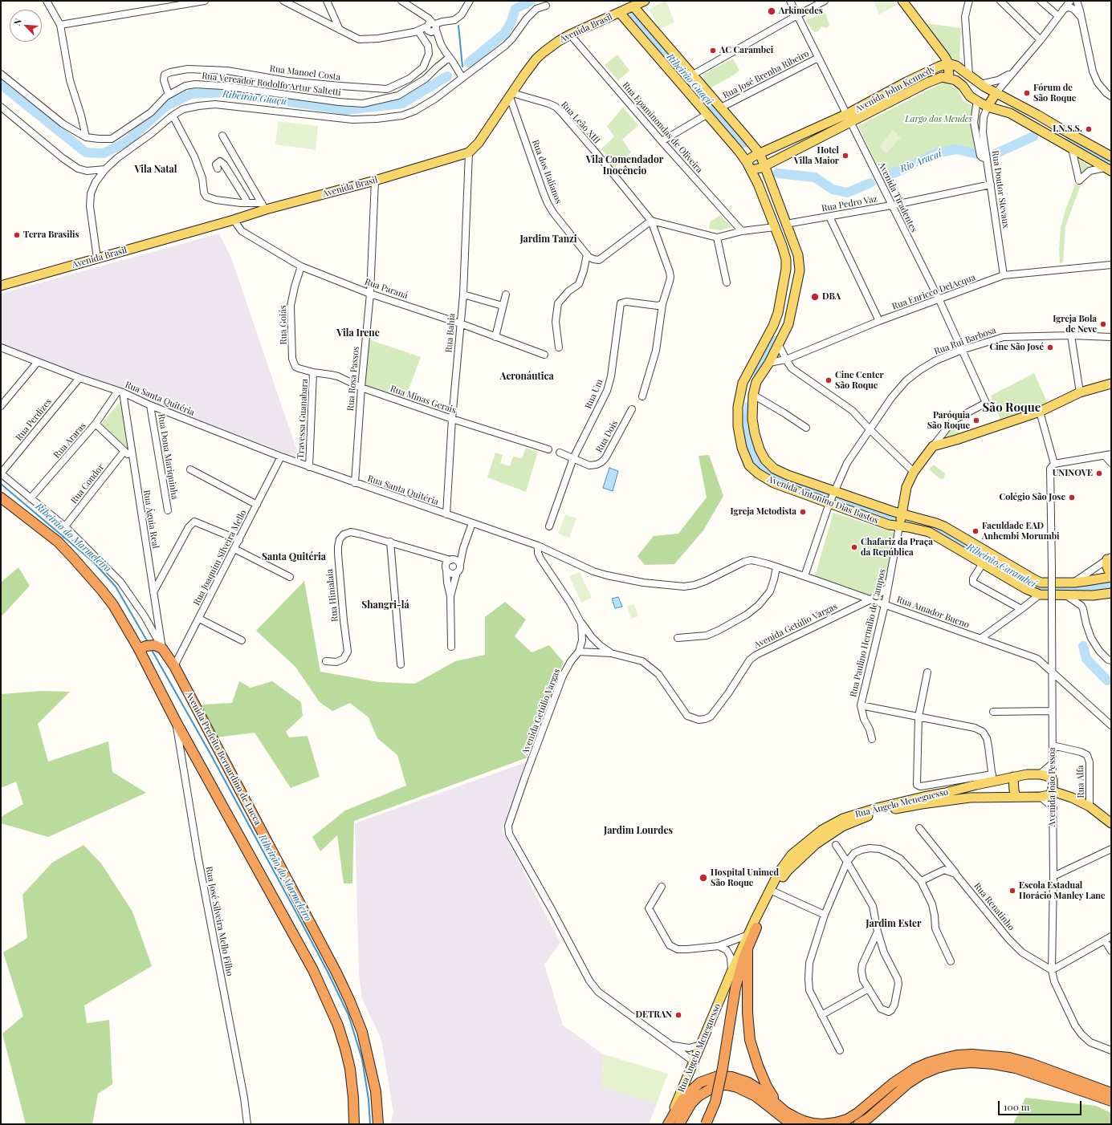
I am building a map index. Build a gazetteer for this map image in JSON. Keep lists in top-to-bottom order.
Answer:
{
  "streets": {
    "highway": ["Avenida Prefeito Bernardino de Lucca"],
    "main road": [
      "Avenida Brasil",
      "Avenida John Kennedy",
      "Avenida Antonino Dias Bastos",
      "Avenida João Pessoa",
      "Rua Ângelo Meneguesso"
    ],
    "street": [
      "Rua Manoel Costa",
      "Rua José Brenha Ribeiro",
      "Rua Vereador Rodolfo Artur Saltetti",
      "Rua Leão XIII",
      "Rua Epaminondas de Oliveira",
      "Rua dos Italianos",
      "Rua Doutor Stevaux",
      "Avenida Tiradentes",
      "Rua Pedro Vaz",
      "Rua Paraná",
      "Rua Enricco DelAcqua",
      "Rua Goiás",
      "Rua Bahia",
      "Rua Rui Barbosa",
      "Rua Rosa Passos",
      "Rua Um",
      "Rua Santa Quitéria",
      "Rua Minas Gerais",
      "Travessa Guanabara",
      "Rua Perdizes",
      "Rua Dois",
      "Rua Araras",
      "Rua Dona Mariquinha",
      "Rua Condor",
      "Rua Águia Real",
      "Rua Joaquim Silveira Mello",
      "Rua Himalaia",
      "Rua Amador Bueno",
      "Avenida Getúlio Vargas",
      "Rua Paulino Hermílio de Campos",
      "Rua Alfa",
      "Rua Renatinho",
      "Rua José Silveira Mello Filho"
    ]
  },
  "crossings": [
    ["Avenida Brasil", "Rua Leão XIII"],
    ["Avenida Brasil", "Rua Epaminondas de Oliveira"],
    ["Avenida Brasil", "Rua dos Italianos"],
    ["Avenida Brasil", "Rua Paraná"],
    ["Avenida Brasil", "Rua Bahia"],
    ["Avenida Brasil", "Rua Rosa Passos"],
    ["Avenida Brasil", "Avenida Antonino Dias Bastos"],
    ["Rua Manoel Costa", "Rua Vereador Rodolfo Artur Saltetti"],
    ["Rua José Brenha Ribeiro", "Avenida Tiradentes"],
    ["Rua José Brenha Ribeiro", "Avenida Antonino Dias Bastos"],
    ["Avenida John Kennedy", "Rua Doutor Stevaux"],
    ["Avenida John Kennedy", "Avenida Tiradentes"],
    ["Avenida John Kennedy", "Avenida Antonino Dias Bastos"],
    ["Rua Leão XIII", "Rua dos Italianos"],
    ["Rua Leão XIII", "Rua Um"],
    ["Rua Doutor Stevaux", "Rua Pedro Vaz"],
    ["Rua Doutor Stevaux", "Rua Enricco DelAcqua"],
    ["Avenida Tiradentes", "Rua Pedro Vaz"],
    ["Avenida Tiradentes", "Rua Enricco DelAcqua"],
    ["Avenida Tiradentes", "Rua Rui Barbosa"],
    ["Rua Pedro Vaz", "Avenida Antonino Dias Bastos"],
    ["Rua Paraná", "Rua Goiás"],
    ["Rua Paraná", "Rua Bahia"],
    ["Rua Paraná", "Rua Rosa Passos"],
    ["Rua Enricco DelAcqua", "Avenida Antonino Dias Bastos"],
    ["Rua Goiás", "Rua Minas Gerais"],
    ["Rua Bahia", "Rua Santa Quitéria"],
    ["Rua Bahia", "Rua Minas Gerais"],
    ["Rua Rui Barbosa", "Rua Santa Quitéria"],
    ["Rua Rui Barbosa", "Avenida Antonino Dias Bastos"],
    ["Rua Rui Barbosa", "Rua Amador Bueno"],
    ["Rua Rosa Passos", "Rua Santa Quitéria"],
    ["Rua Rosa Passos", "Rua Minas Gerais"],
    ["Rua Um", "Rua Dois"],
    ["Rua Santa Quitéria", "Travessa Guanabara"],
    ["Rua Santa Quitéria", "Rua Perdizes"],
    ["Rua Santa Quitéria", "Rua Araras"],
    ["Rua Santa Quitéria", "Rua Dona Mariquinha"],
    ["Rua Santa Quitéria", "Rua Águia Real"],
    ["Rua Santa Quitéria", "Rua Joaquim Silveira Mello"],
    ["Rua Santa Quitéria", "Rua Amador Bueno"],
    ["Rua Minas Gerais", "Travessa Guanabara"],
    ["Rua Araras", "Rua Águia Real"],
    ["Avenida Antonino Dias Bastos", "Rua Paulino Hermílio de Campos"],
    ["Rua Águia Real", "Avenida Prefeito Bernardino de Lucca"],
    ["Rua Joaquim Silveira Mello", "Avenida Prefeito Bernardino de Lucca"],
    ["Rua Amador Bueno", "Avenida Getúlio Vargas"],
    ["Rua Amador Bueno", "Rua Paulino Hermílio de Campos"],
    ["Rua Amador Bueno", "Avenida João Pessoa"],
    ["Avenida Getúlio Vargas", "Rua Paulino Hermílio de Campos"],
    ["Avenida Getúlio Vargas", "Rua Ângelo Meneguesso"],
    ["Rua Alfa", "Avenida João Pessoa"],
    ["Avenida João Pessoa", "Rua Ângelo Meneguesso"],
    ["Avenida João Pessoa", "Rua Renatinho"]
  ],
  "districts": [
    "Vila Comendador Inocêncio",
    "Vila Natal",
    "Jardim Tanzi",
    "Vila Irene",
    "Aeronáutica",
    "São Roque",
    "Santa Quitéria",
    "Shangri-lá",
    "Jardim Lourdes",
    "Jardim Ester"
  ],
  "water": [
    "Ribeirão Guaçú",
    "Rio Aracaí",
    "Ribeirão do Marmeleiro",
    "Ribeirão Carambeí"
  ],
  "parks": ["Largo dos Mendes"],
  "places": [
    "Arkimedes",
    "AC Carambei",
    "Fórum de São Roque",
    "I.N.S.S.",
    "Hotel Villa Maior",
    "Terra Brasilis",
    "DBA",
    "Igreja Bola de Neve",
    "Cine São José",
    "Cine Center São Roque",
    "Paróquia São Roque",
    "UNINOVE",
    "Colégio São Jose",
    "Igreja Metodista",
    "Faculdade EAD Anhembi Morumbi",
    "Chafariz da Praça da República",
    "Hospital Unimed São Roque",
    "Escola Estadual Horácio Manley Lane",
    "DETRAN"
  ],
  "scale_bar": "100 m",
  "north": "top left"
}
